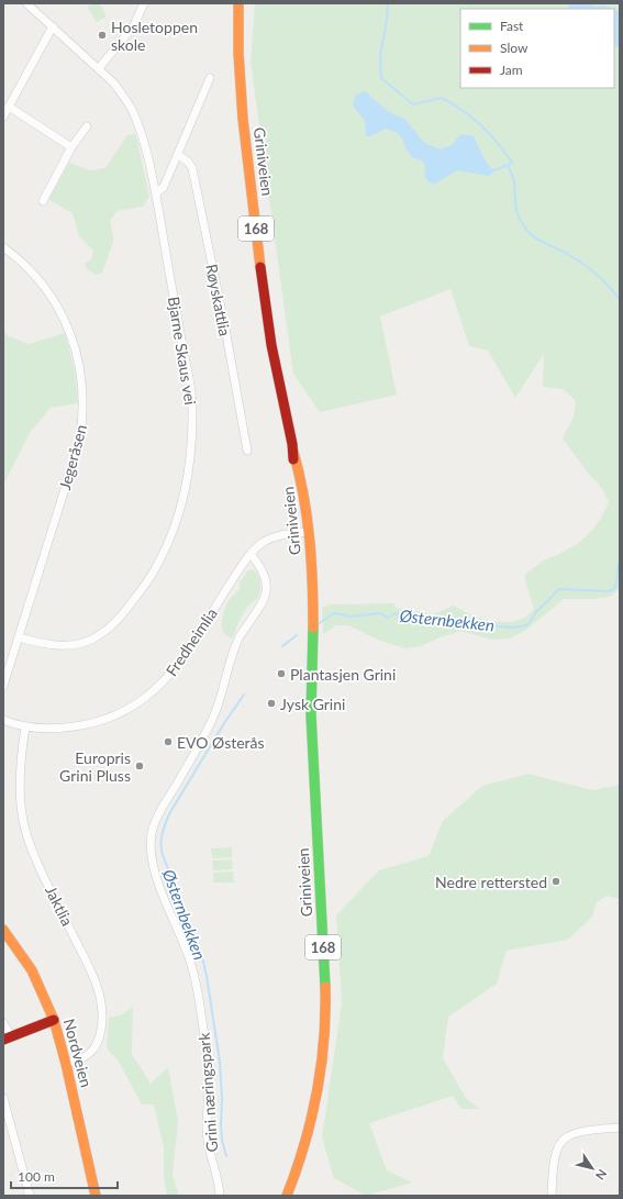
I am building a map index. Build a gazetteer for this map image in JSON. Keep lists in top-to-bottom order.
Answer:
{
  "streets": {
    "main road": ["Griniveien", "168", "Nordveien"],
    "street": [
      "Røyskattlia",
      "Bjarne Skaus vei",
      "Jegeråsen",
      "Fredheimlia",
      "Jaktlia",
      "Grini næringspark"
    ]
  },
  "crossings": [
    ["Griniveien", "Fredheimlia"],
    ["Bjarne Skaus vei", "Jegeråsen"],
    ["Fredheimlia", "Jaktlia"],
    ["Fredheimlia", "Grini næringspark"],
    ["Jaktlia", "Nordveien"]
  ],
  "water": ["Østernbekken"],
  "places": [
    "Hosletoppen skole",
    "Plantasjen Grini",
    "Jysk Grini",
    "EVO Østerås",
    "Europris Grini Pluss",
    "Nedre rettersted"
  ],
  "legend": ["Fast", "Slow", "Jam"],
  "scale_bar": "100 m",
  "north": "bottom right"
}
